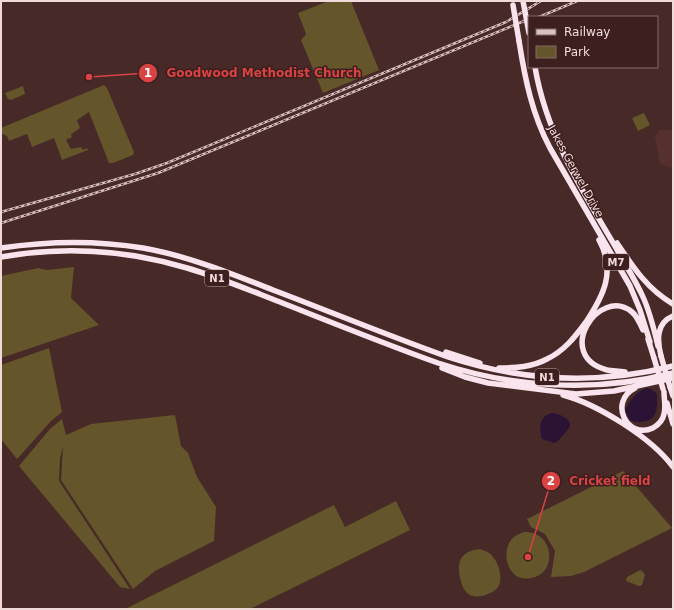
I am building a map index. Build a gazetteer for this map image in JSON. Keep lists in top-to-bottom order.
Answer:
{
  "streets": {
    "highway": ["Jakes Gerwel Drive", "M7", "N1"]
  },
  "places": ["Goodwood Methodist Church", "Cricket field"],
  "legend": ["Railway", "Park"]
}
